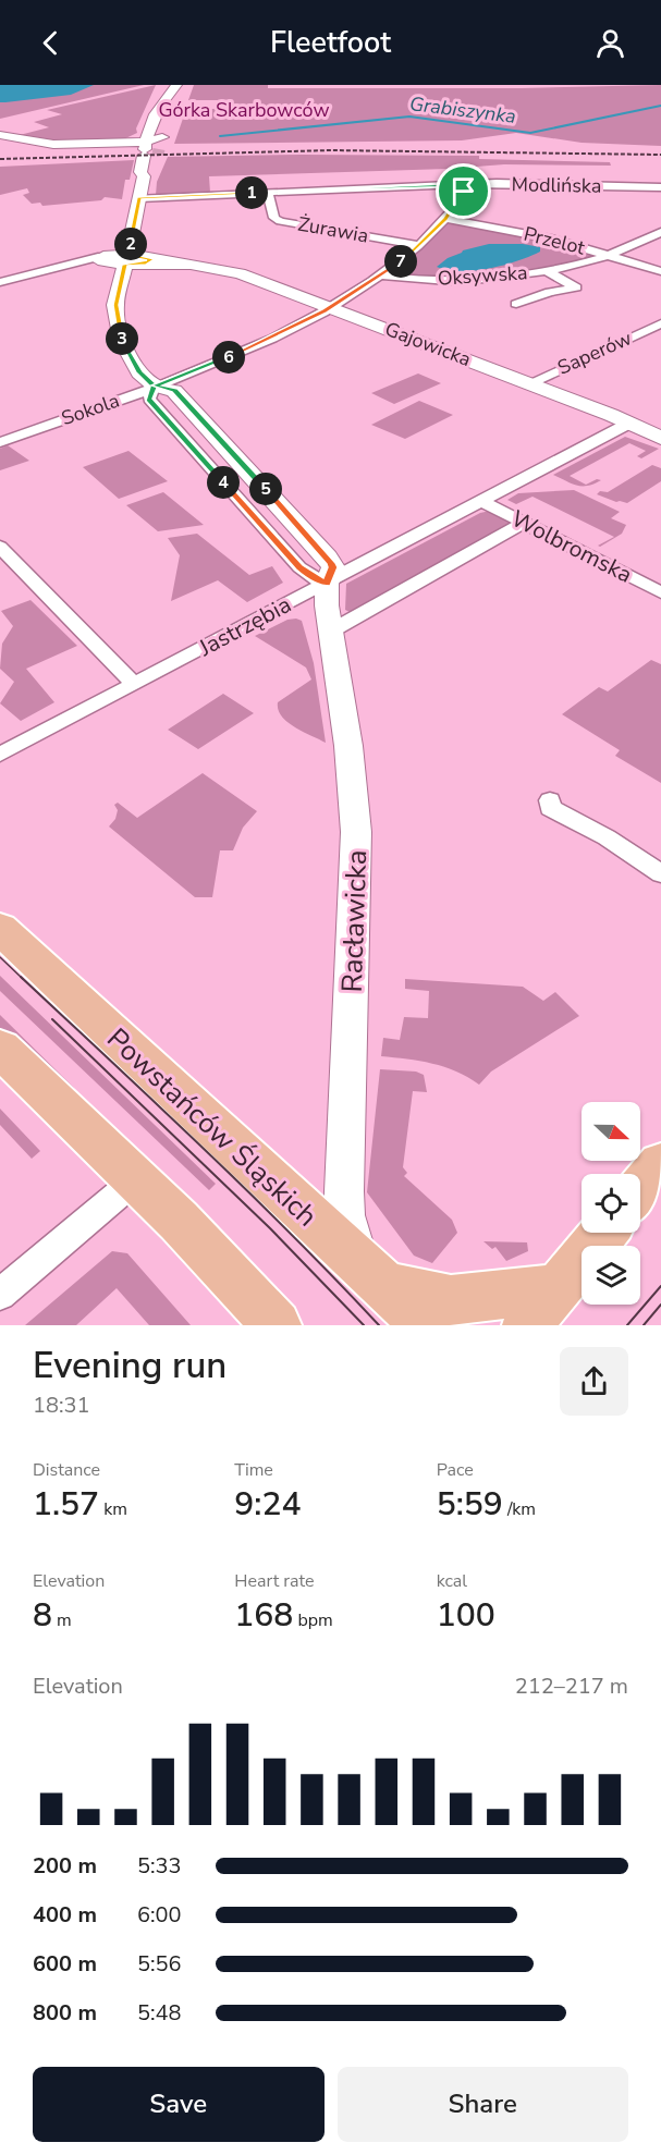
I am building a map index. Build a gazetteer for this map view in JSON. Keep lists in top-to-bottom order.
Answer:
{
  "streets": {
    "main road": ["Powstańców Śląskich"],
    "street": [
      "Modlińska",
      "Żurawia",
      "Przelot",
      "Oksywska",
      "Gajowicka",
      "Saperów",
      "Sokola",
      "Wolbromska",
      "Jastrzębia",
      "Racławicka"
    ]
  },
  "crossings": [
    ["Modlińska", "Żurawia"],
    ["Modlińska", "Sokola"],
    ["Modlińska", "Racławicka"],
    ["Żurawia", "Sokola"],
    ["Przelot", "Oksywska"],
    ["Przelot", "Sokola"],
    ["Oksywska", "Sokola"],
    ["Gajowicka", "Saperów"],
    ["Gajowicka", "Sokola"],
    ["Gajowicka", "Jastrzębia"],
    ["Gajowicka", "Racławicka"],
    ["Sokola", "Racławicka"],
    ["Wolbromska", "Jastrzębia"],
    ["Jastrzębia", "Racławicka"],
    ["Racławicka", "Powstańców Śląskich"]
  ],
  "water": ["Grabiszynka"],
  "parks": ["Górka Skarbowców"],
  "north": "right",
  "page": {
    "header": "Fleetfoot",
    "pins": [
      "1",
      "2",
      "7",
      "3",
      "6",
      "4",
      "5"
    ],
    "heading": ["Evening run", "18:31"],
    "stats": [
      ["Distance", "1.57 km"],
      ["Time", "9:24"],
      ["Pace", "5:59 /km"],
      ["Elevation", "8 m"],
      ["Heart rate", "168 bpm"],
      ["kcal", "100"]
    ],
    "chart": ["Elevation", "212–217 m"],
    "list": [
      {
        "name": "200 m",
        "note": "5:33"
      },
      {
        "name": "400 m",
        "note": "6:00"
      },
      {
        "name": "600 m",
        "note": "5:56"
      },
      {
        "name": "800 m",
        "note": "5:48"
      }
    ],
    "buttons": ["Save", "Share"]
  }
}
